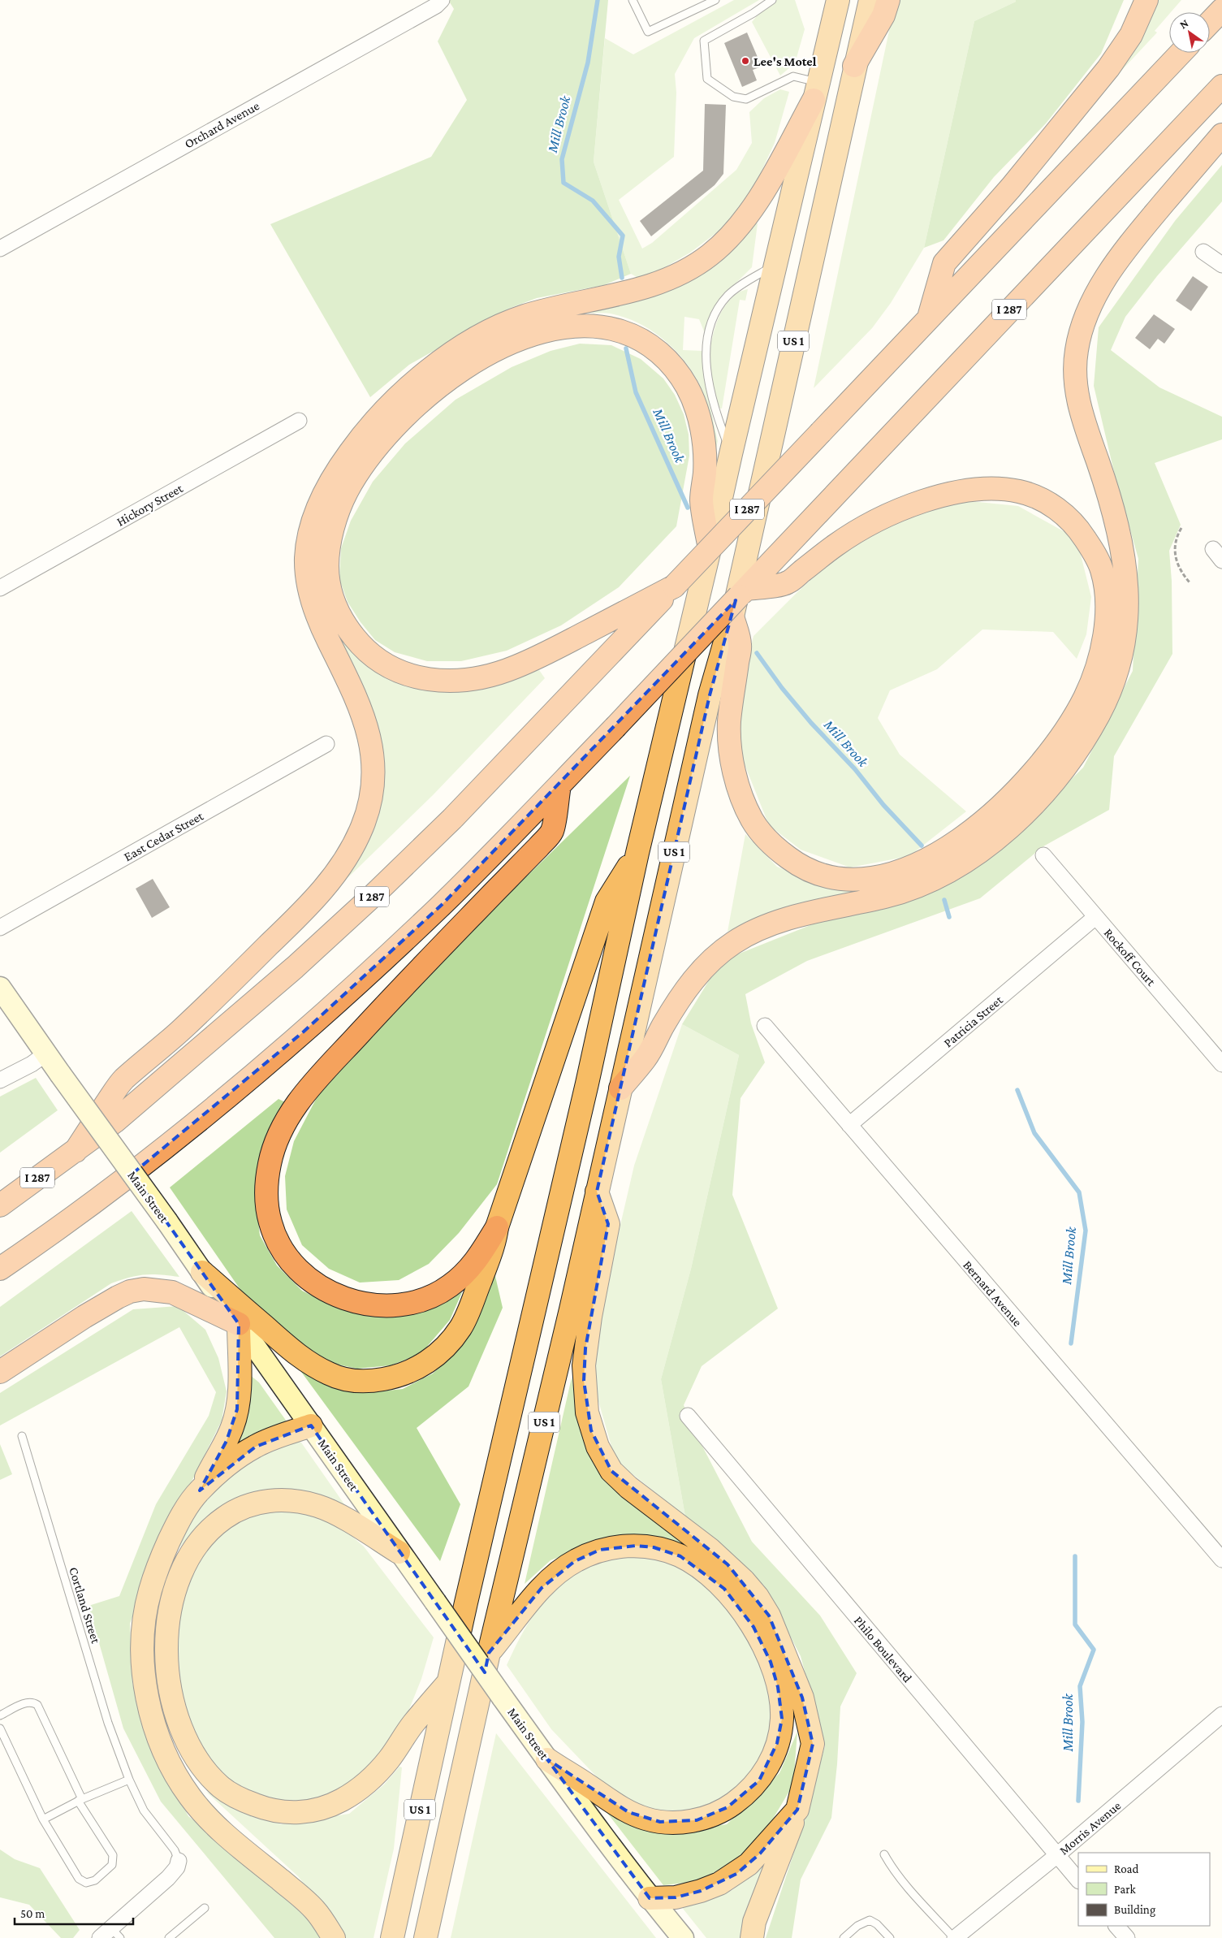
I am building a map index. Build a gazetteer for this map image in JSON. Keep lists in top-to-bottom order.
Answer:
{
  "streets": {
    "highway": ["I 287", "US 1"],
    "main road": ["Main Street"],
    "street": [
      "Orchard Avenue",
      "Hickory Street",
      "East Cedar Street",
      "Rockoff Court",
      "Patricia Street",
      "Bernard Avenue",
      "Philo Boulevard",
      "Morris Avenue"
    ],
    "lane": ["Cortland Street"]
  },
  "crossings": [
    ["I 287", "US 1"],
    ["Rockoff Court", "Patricia Street"],
    ["Patricia Street", "Bernard Avenue"],
    ["Philo Boulevard", "Morris Avenue"]
  ],
  "water": ["Mill Brook"],
  "places": ["Lee's Motel"],
  "legend": ["Road", "Park", "Building"],
  "scale_bar": "50 m",
  "north": "top left"
}
